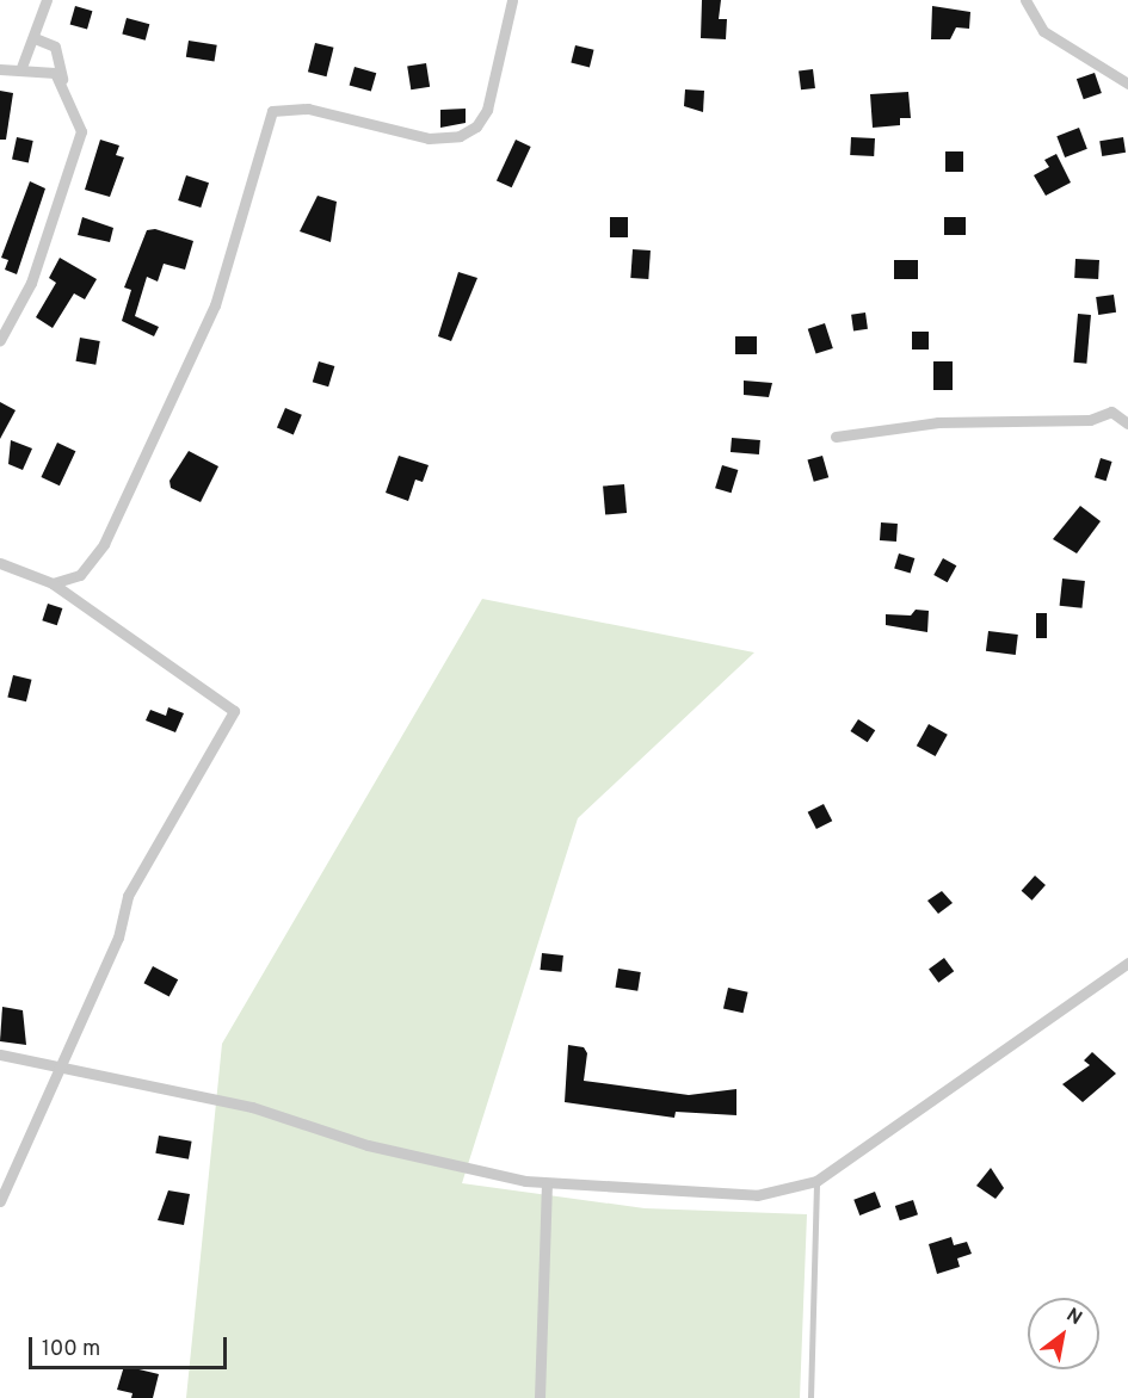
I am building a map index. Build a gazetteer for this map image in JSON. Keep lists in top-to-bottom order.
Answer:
{
  "scale_bar": "100 m",
  "north": "top right"
}
